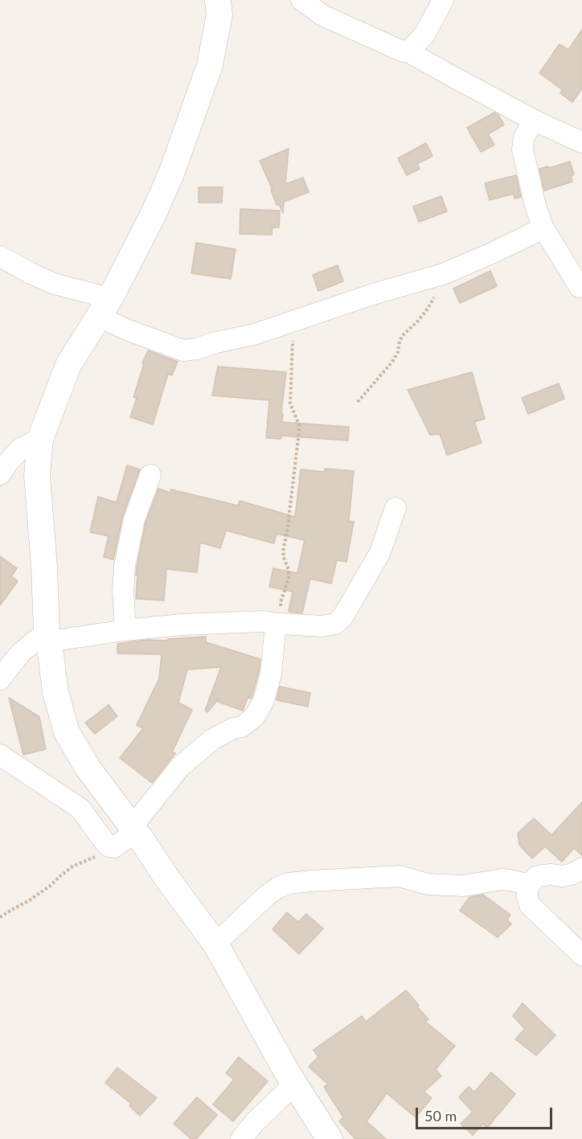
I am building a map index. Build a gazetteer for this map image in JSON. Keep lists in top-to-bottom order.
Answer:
{
  "scale_bar": "50 m"
}
